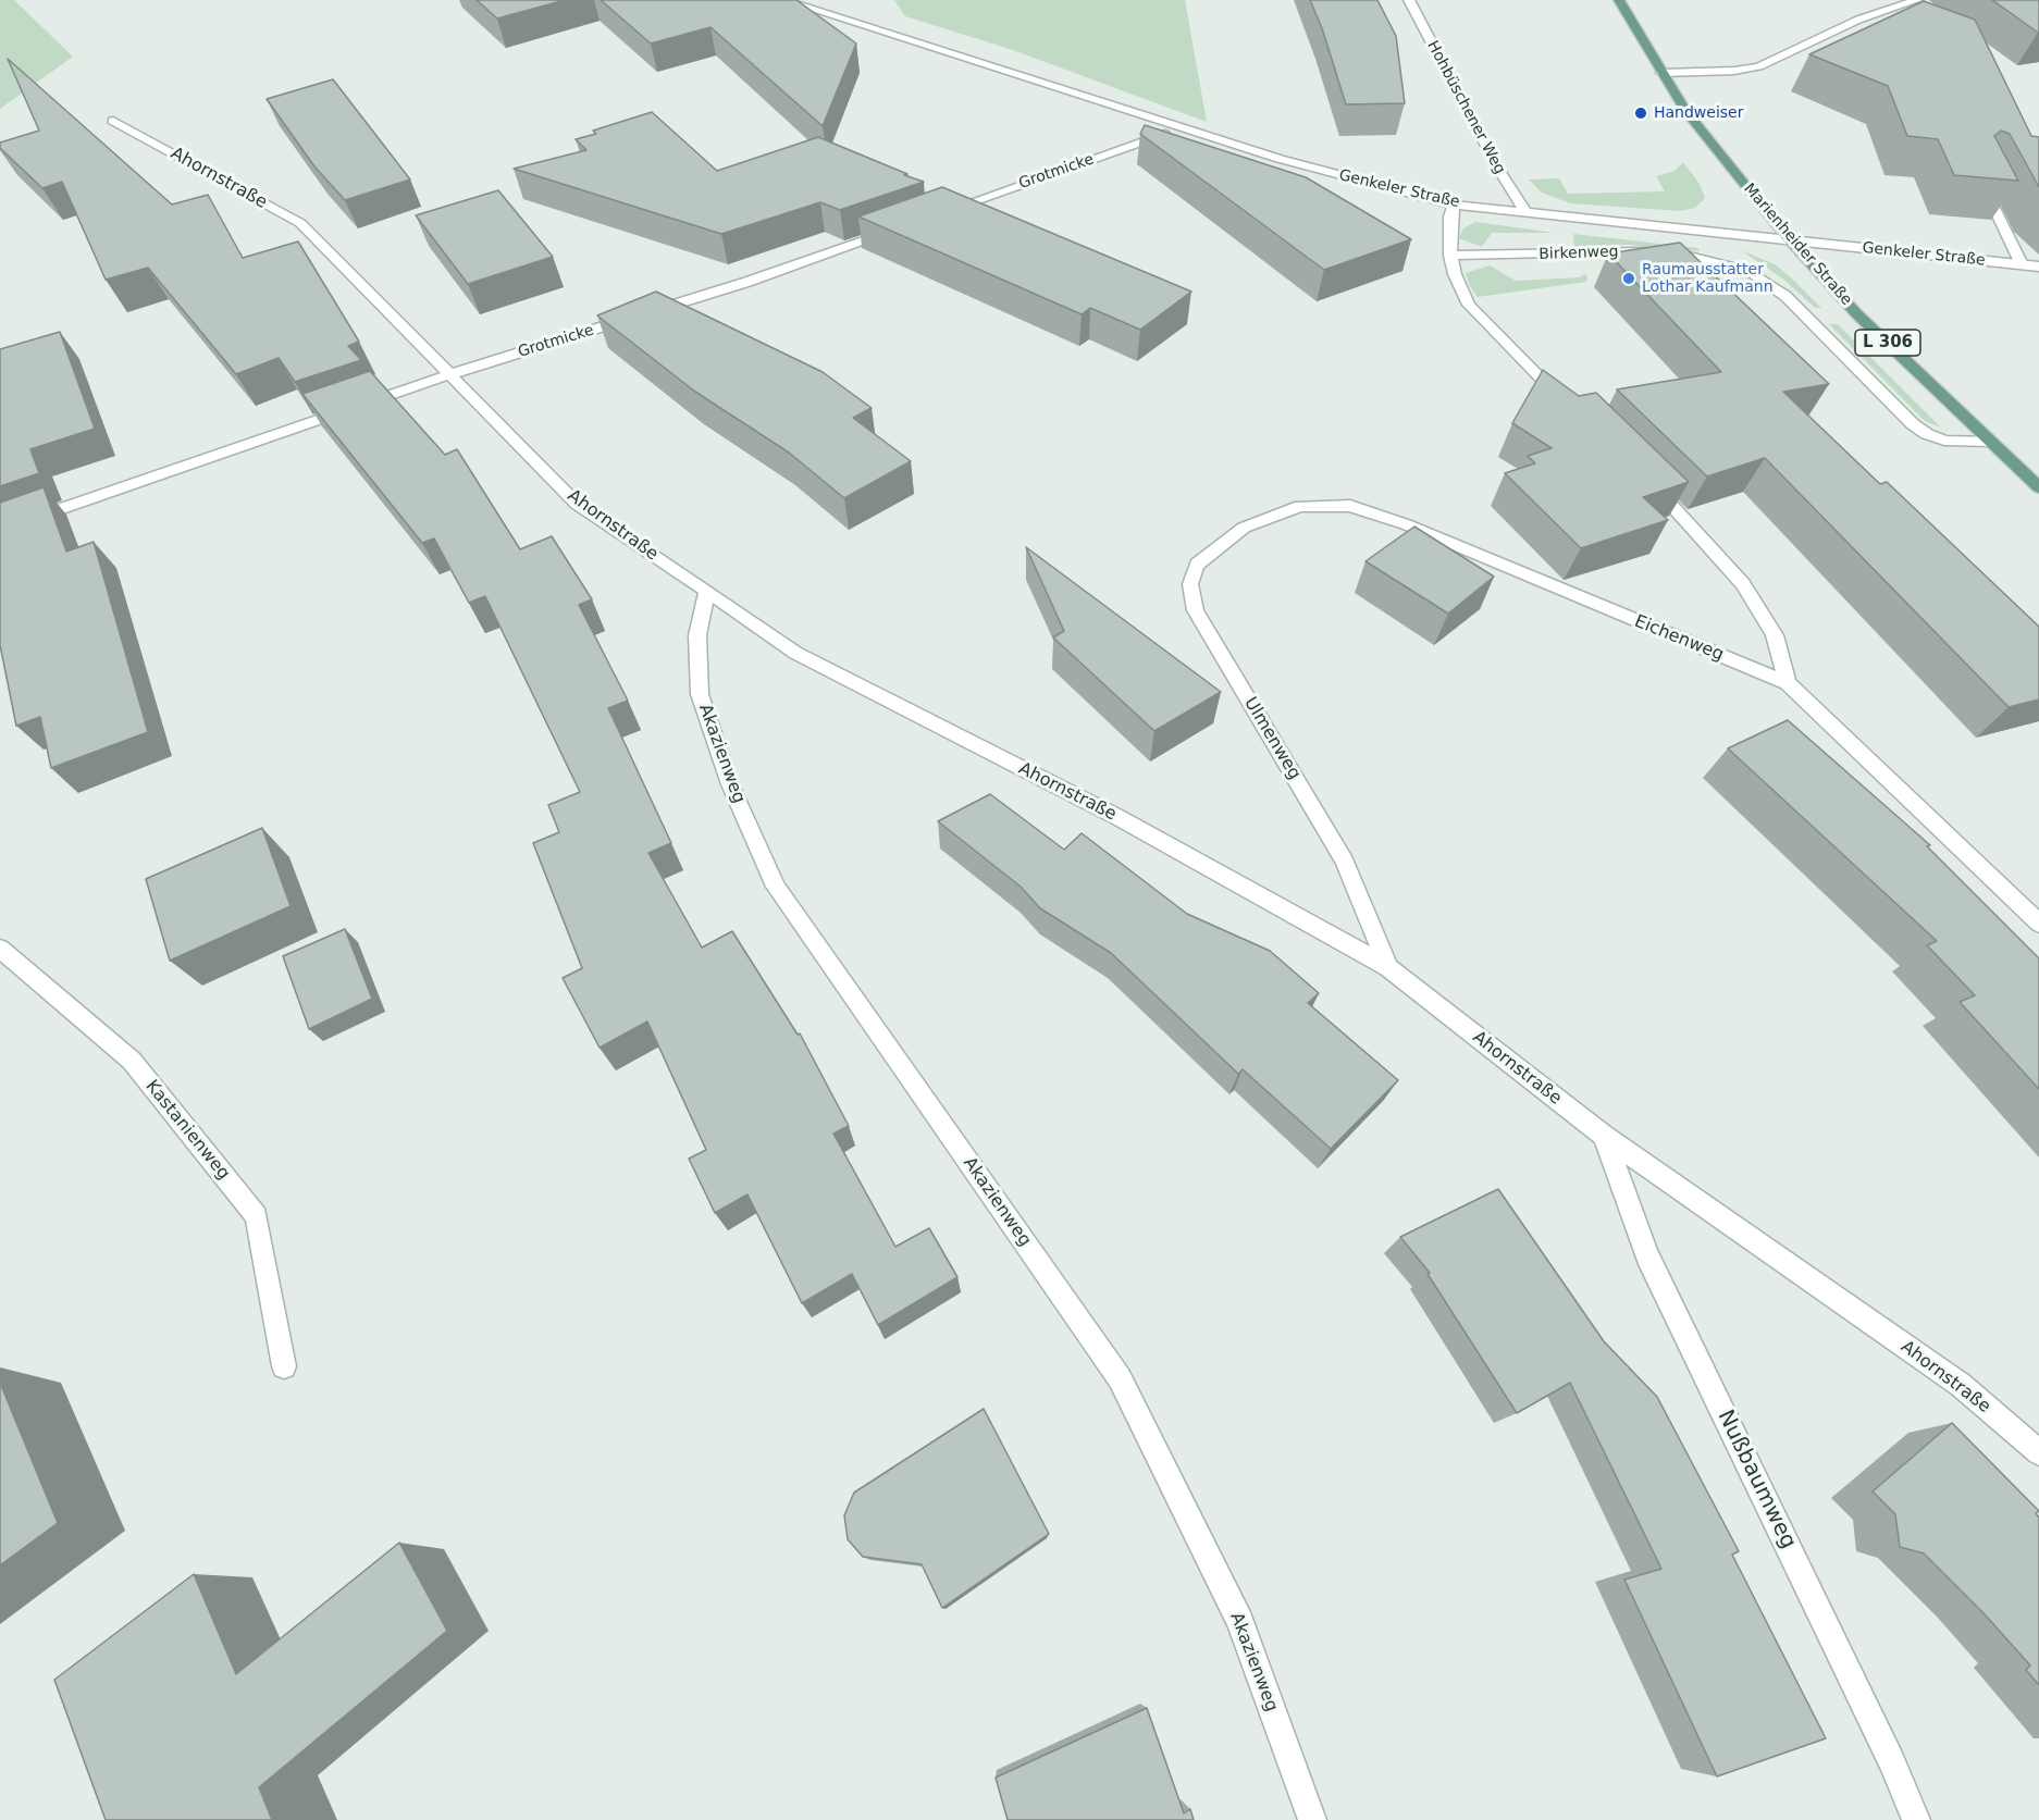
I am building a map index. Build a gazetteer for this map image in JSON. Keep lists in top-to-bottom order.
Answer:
{
  "streets": {
    "main road": ["Marienheider Straße", "L 306"],
    "street": [
      "Hohbüschener Weg",
      "Grotmicke",
      "Ahornstraße",
      "Genkeler Straße",
      "Birkenweg",
      "Eichenweg",
      "Ulmenweg",
      "Akazienweg",
      "Kastanienweg",
      "Nußbaumweg"
    ]
  },
  "crossings": [
    ["Hohbüschener Weg", "Genkeler Straße"],
    ["Grotmicke", "Ahornstraße"],
    ["Grotmicke", "Genkeler Straße"],
    ["Ahornstraße", "Ulmenweg"],
    ["Ahornstraße", "Akazienweg"],
    ["Ahornstraße", "Nußbaumweg"],
    ["Genkeler Straße", "Marienheider Straße"],
    ["Marienheider Straße", "Birkenweg"],
    ["Eichenweg", "Ulmenweg"]
  ],
  "places": ["Handweiser", "Raumausstatter Lothar Kaufmann"]
}
